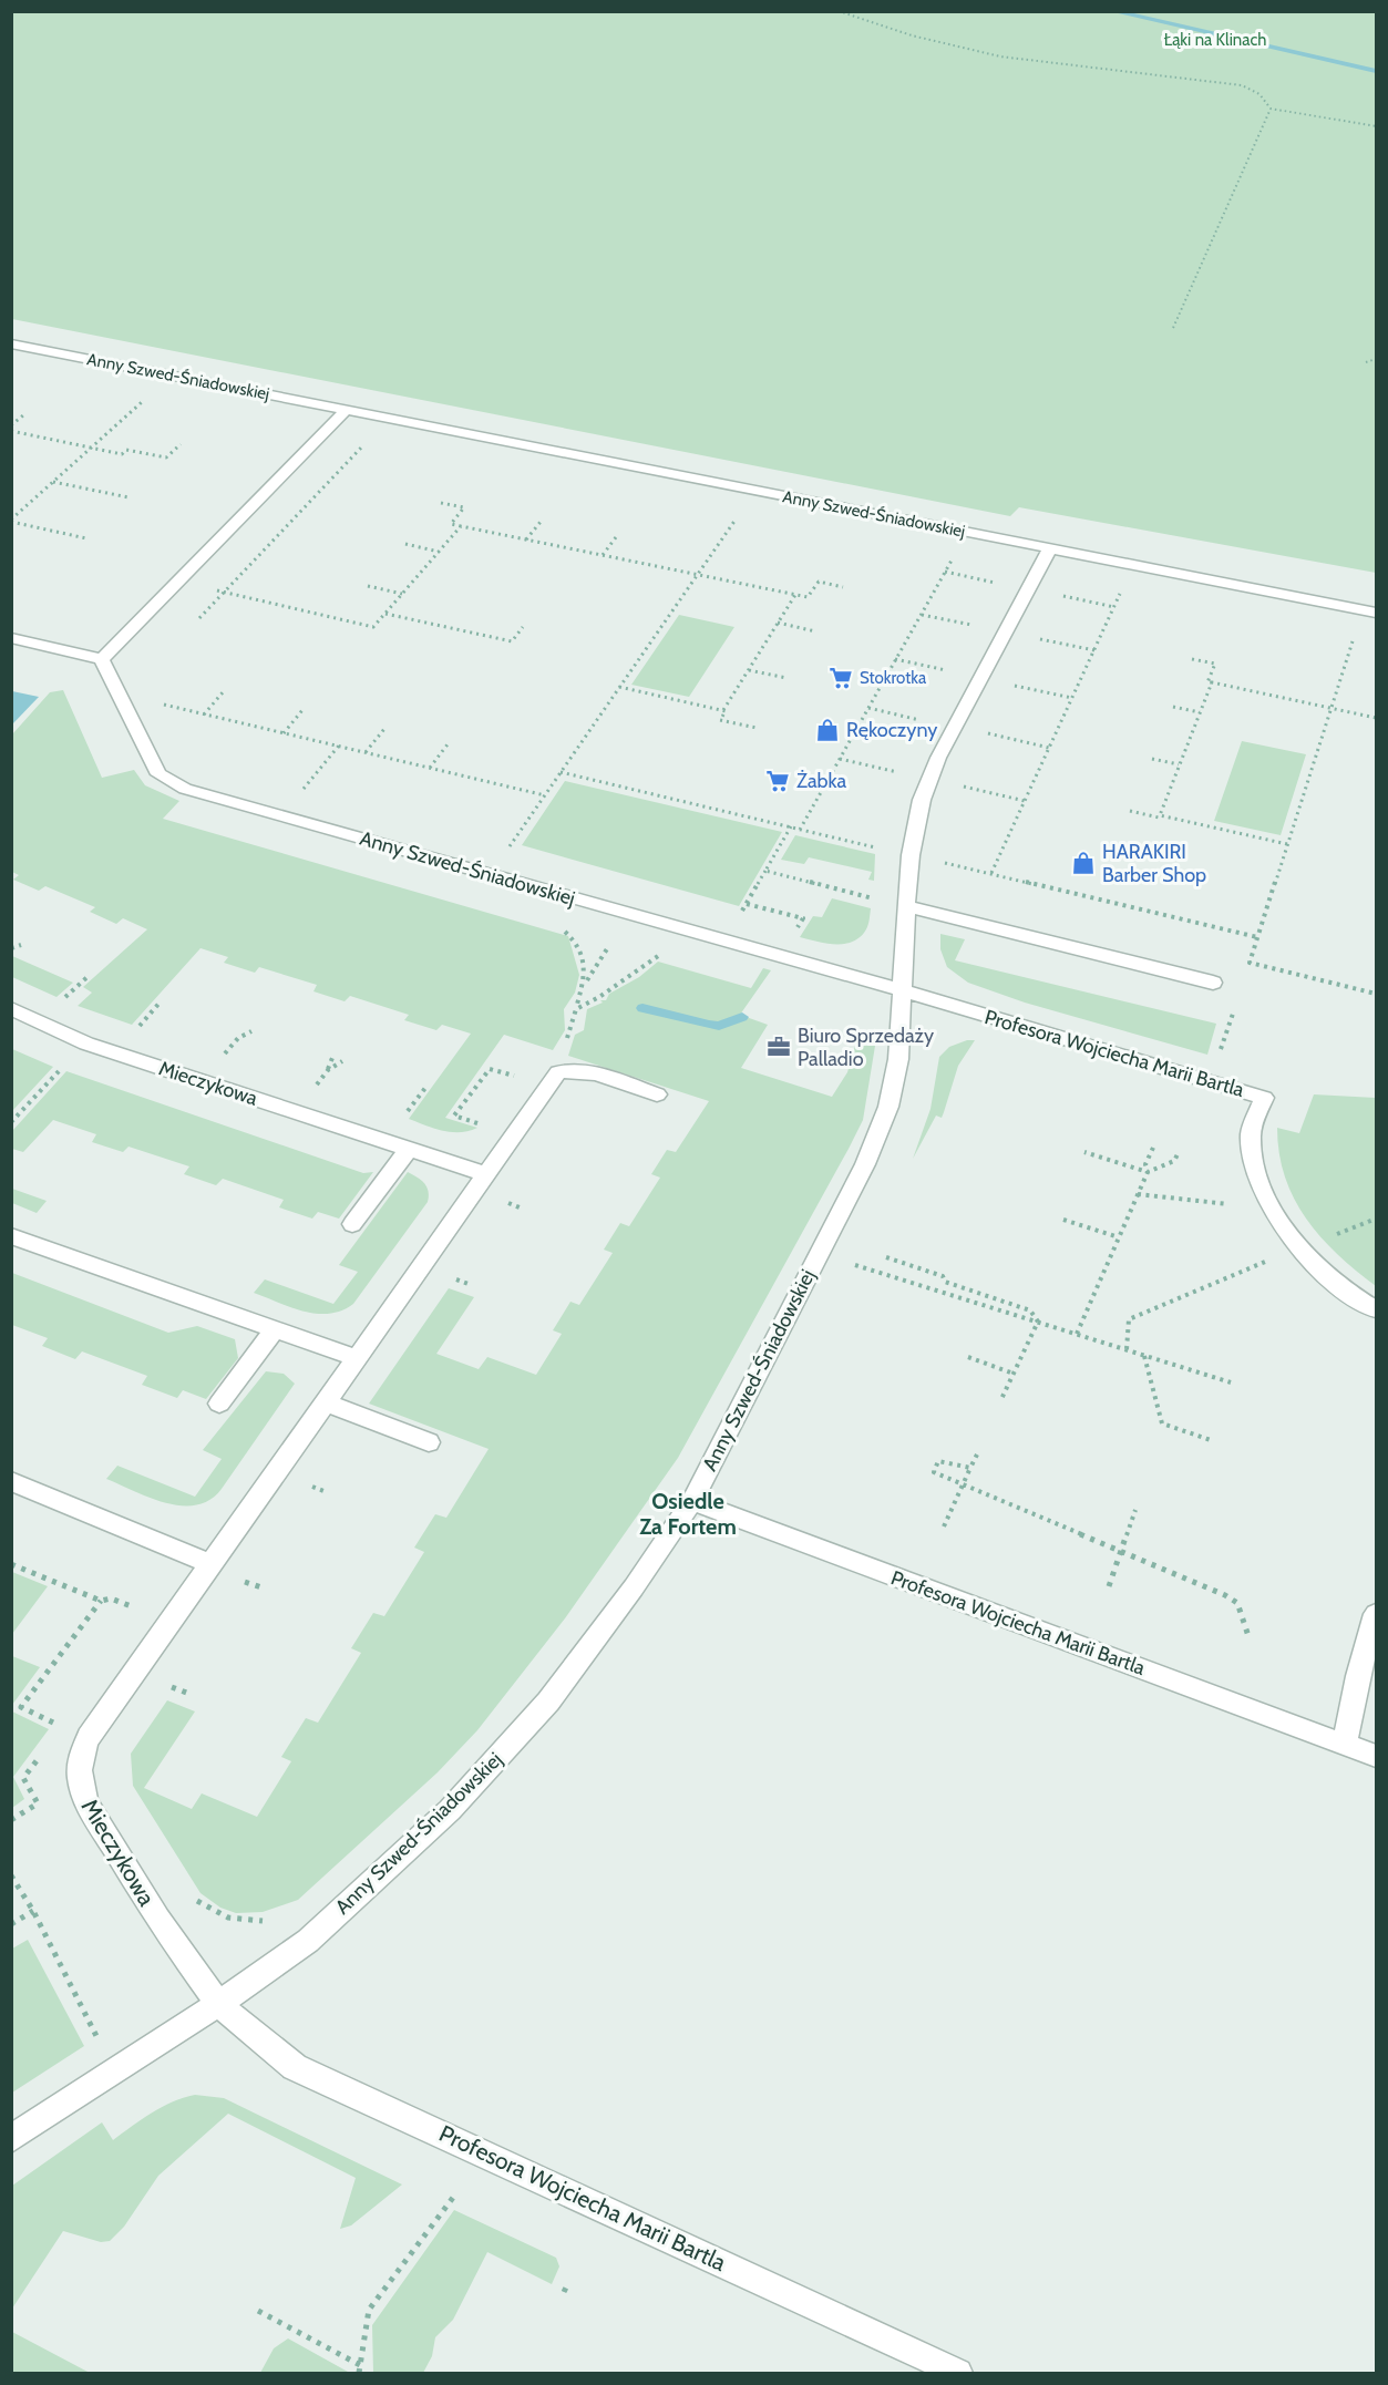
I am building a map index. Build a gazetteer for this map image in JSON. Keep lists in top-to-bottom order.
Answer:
{
  "streets": {
    "street": ["Anny Szwed-Śniadowskiej", "Profesora Wojciecha Marii Bartla", "Mieczykowa"]
  },
  "crossings": [
    ["Anny Szwed-Śniadowskiej", "Profesora Wojciecha Marii Bartla"],
    ["Anny Szwed-Śniadowskiej", "Mieczykowa"],
    ["Profesora Wojciecha Marii Bartla", "Mieczykowa"]
  ],
  "districts": ["Osiedle Za Fortem"],
  "parks": ["Łąki na Klinach"],
  "places": {
    "supermarket": ["Stokrotka", "Żabka"],
    "shop": ["Rękoczyny", "HARAKIRI Barber Shop"],
    "office": ["Biuro Sprzedaży Palladio"]
  }
}
